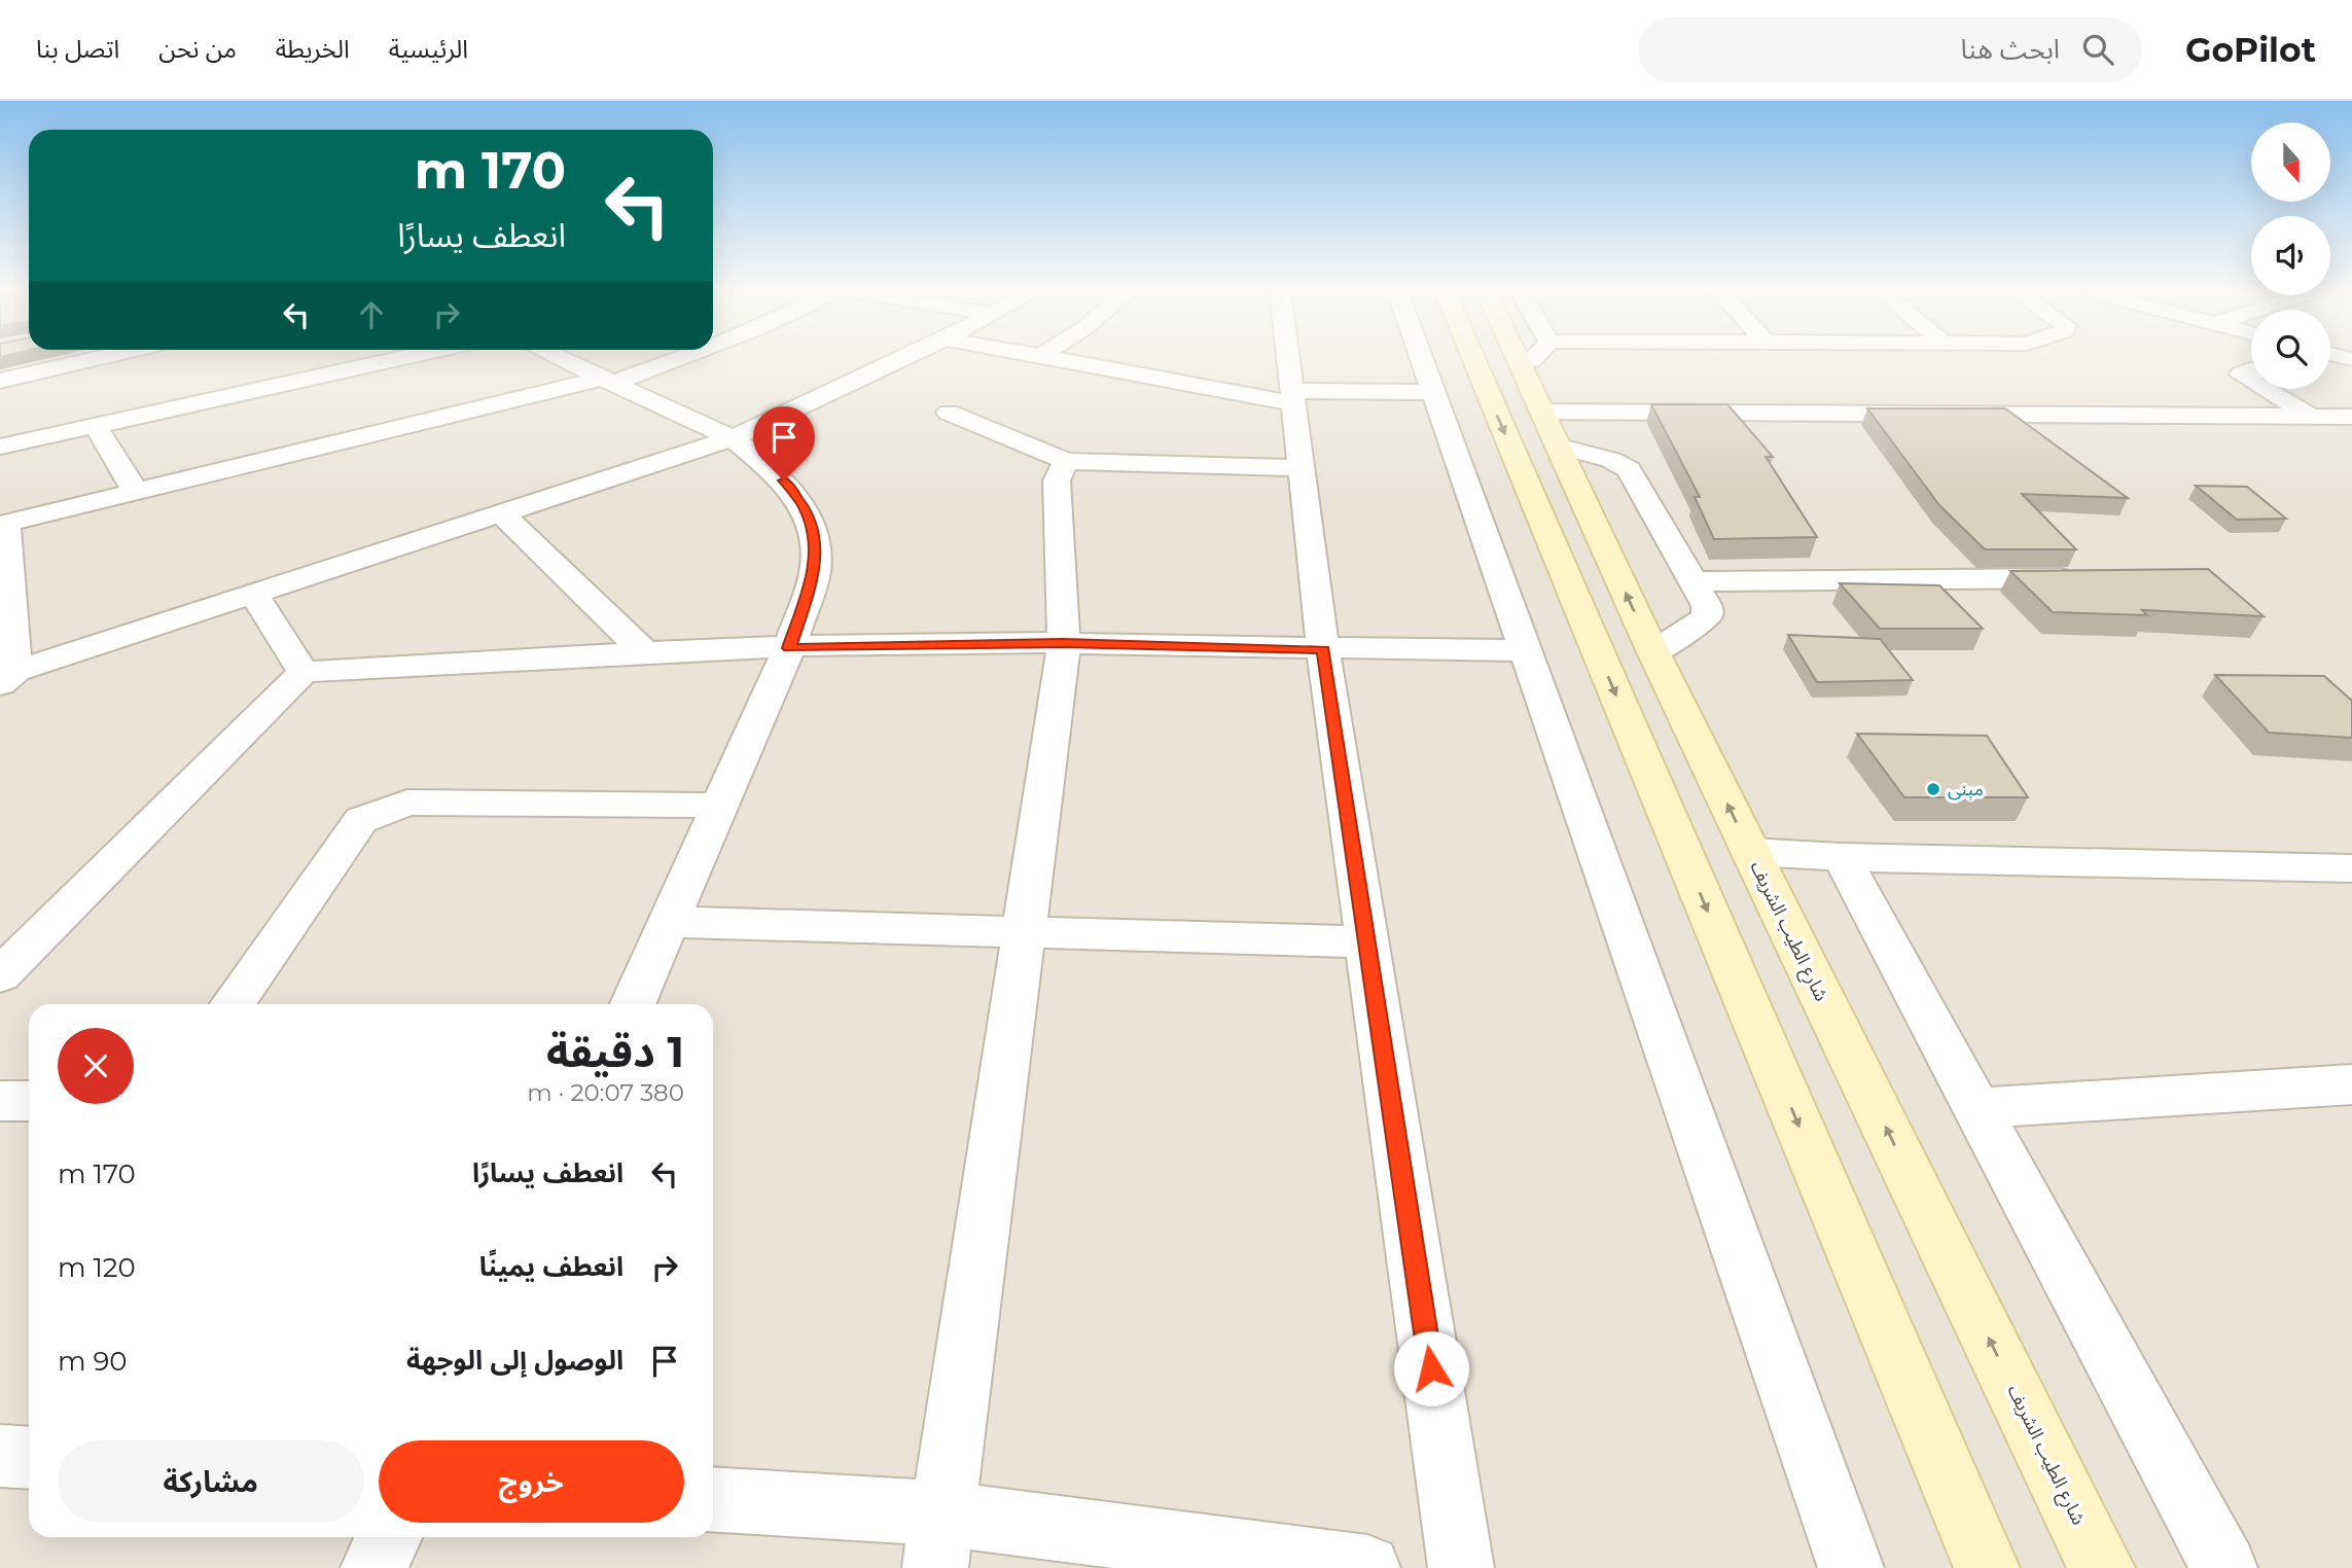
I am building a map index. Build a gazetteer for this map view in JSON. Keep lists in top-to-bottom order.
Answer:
{
  "streets": {
    "main road": ["شارع الطيب الشريف"]
  },
  "places": ["مبنى"],
  "north": "bottom",
  "page": {
    "header": "GoPilot",
    "search": "ابحث هنا",
    "nav": [
      "الرئيسية",
      "الخريطة",
      "من نحن",
      "اتصل بنا"
    ],
    "turn": ["170 m", "انعطف يسارًا"],
    "heading": ["1 دقيقة", "380 m · 20:07"],
    "list": [
      {
        "name": "انعطف يسارًا",
        "value": "170 m"
      },
      {
        "name": "انعطف يمينًا",
        "value": "120 m"
      },
      {
        "name": "الوصول إلى الوجهة",
        "value": "90 m"
      }
    ],
    "buttons": ["خروج", "مشاركة"]
  }
}
